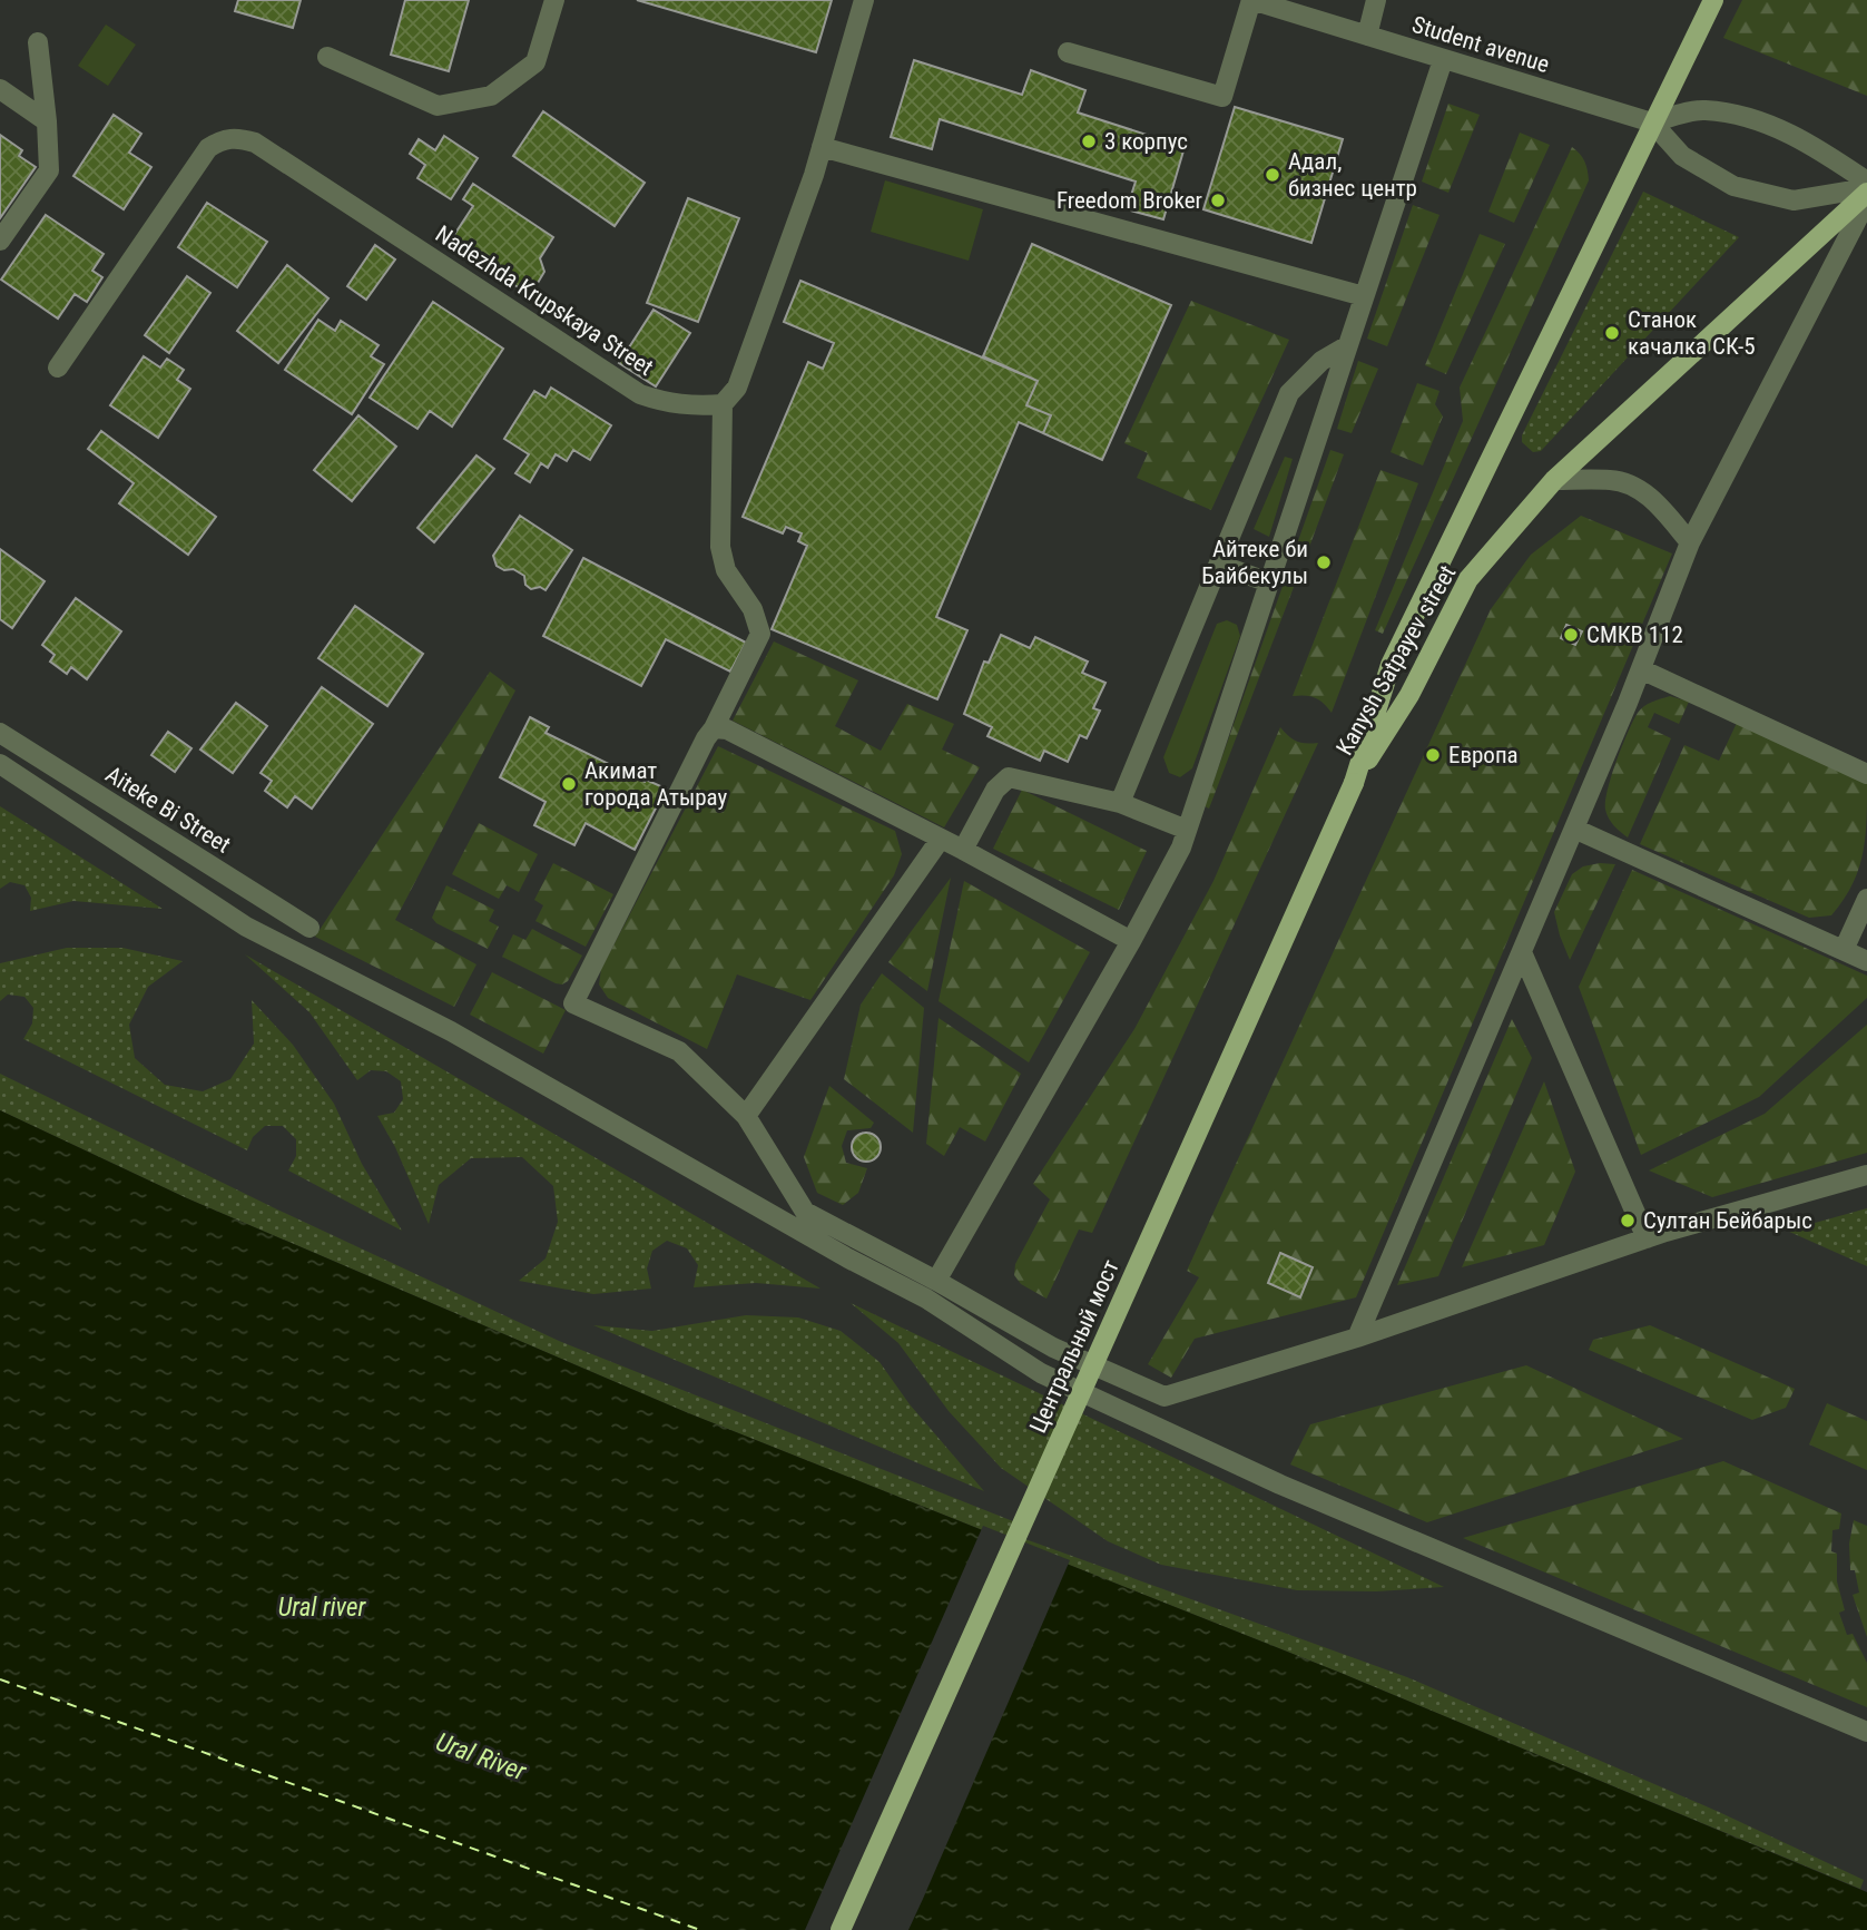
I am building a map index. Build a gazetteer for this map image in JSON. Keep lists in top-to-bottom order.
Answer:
{
  "streets": {
    "main road": ["Kanysh Satpayev street", "Центральный мост"],
    "street": ["Student avenue", "Nadezhda Krupskaya Street", "Aiteke Bi Street"]
  },
  "crossings": [
    ["Student avenue", "Kanysh Satpayev street"],
    ["Kanysh Satpayev street", "Центральный мост"]
  ],
  "water": ["Ural river", "Ural River"],
  "places": [
    "3 корпус",
    "Адал, бизнес центр",
    "Freedom Broker",
    "Станок качалка СК-5",
    "Айтеке би Байбекулы",
    "СМКВ 112",
    "Европа",
    "Акимат города Атырау",
    "Султан Бейбарыс"
  ]
}
